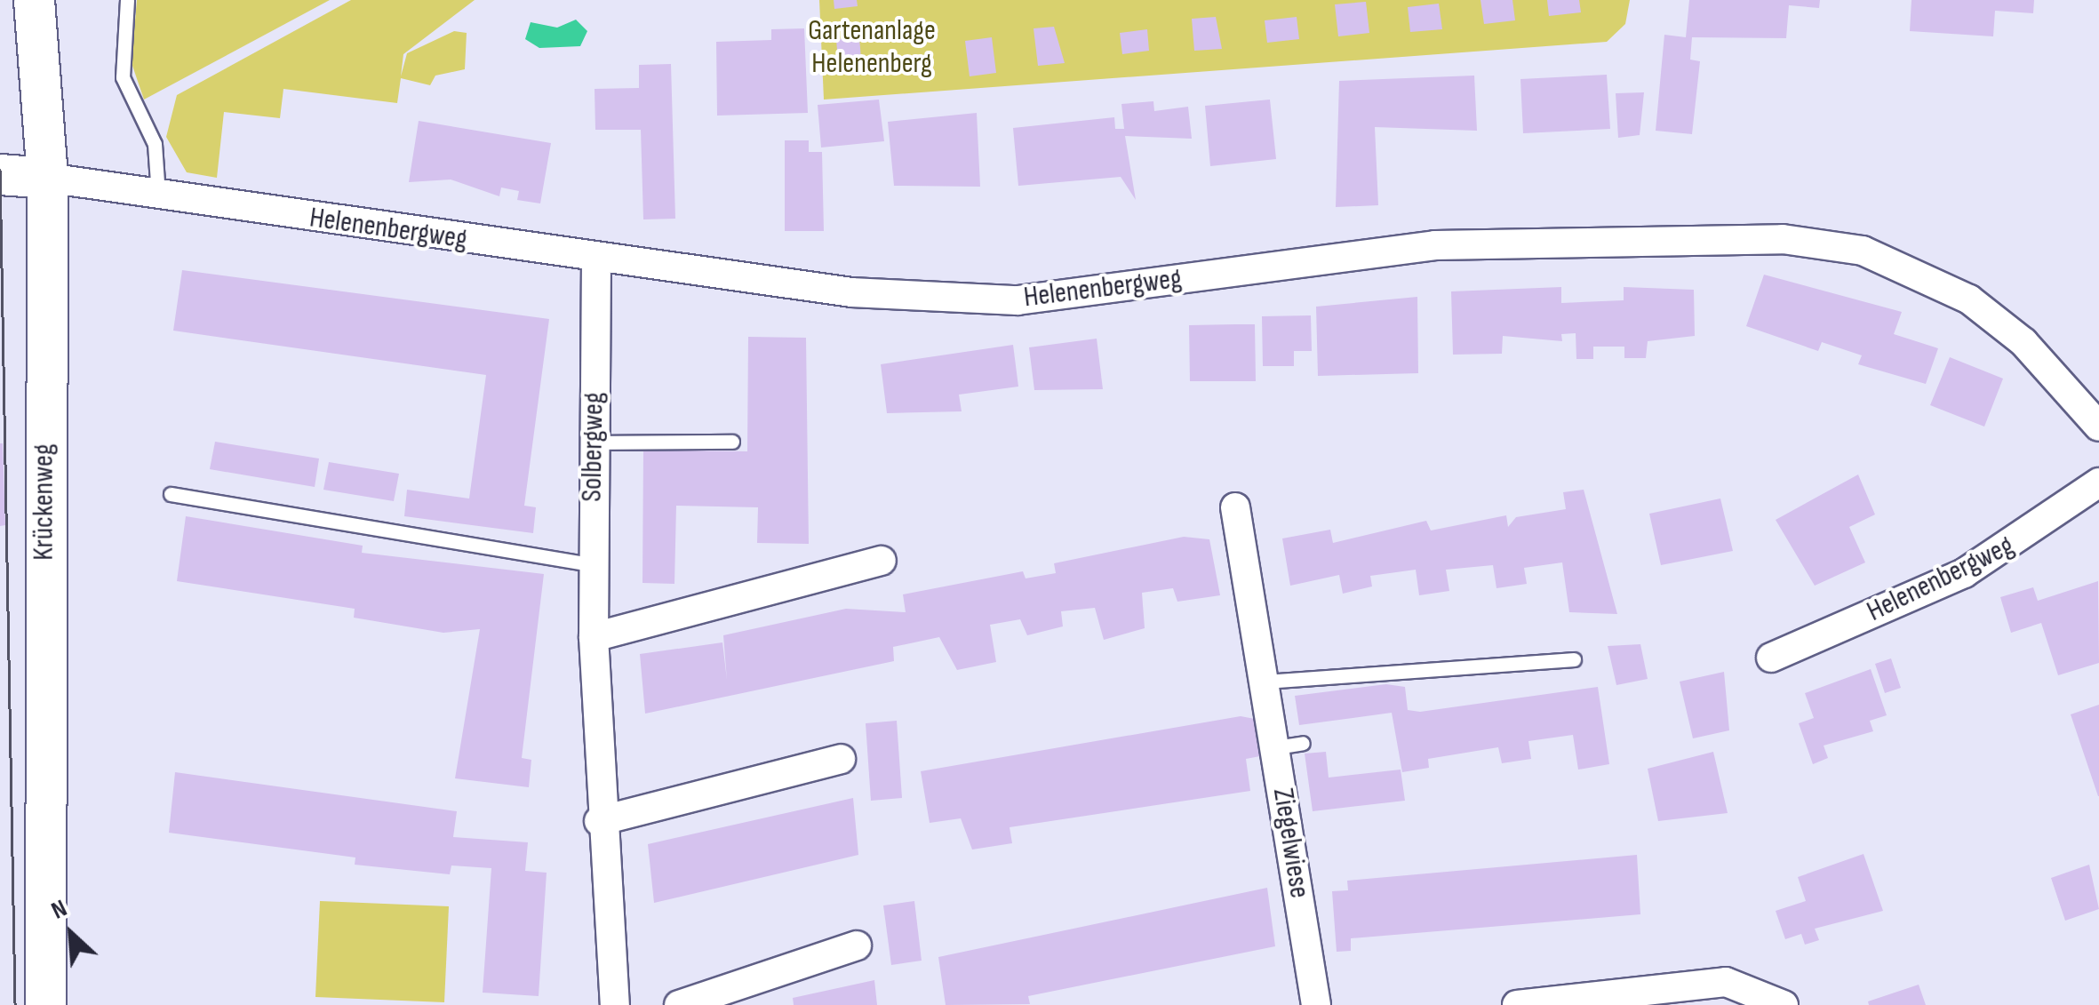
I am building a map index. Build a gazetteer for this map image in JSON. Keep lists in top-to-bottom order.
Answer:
{
  "streets": {
    "main road": ["Krückenweg"],
    "street": ["Helenenbergweg", "Solbergweg", "Ziegelwiese"]
  },
  "crossings": [
    ["Helenenbergweg", "Solbergweg"],
    ["Helenenbergweg", "Krückenweg"]
  ],
  "parks": ["Gartenanlage Helenenberg"],
  "north": "top left"
}
